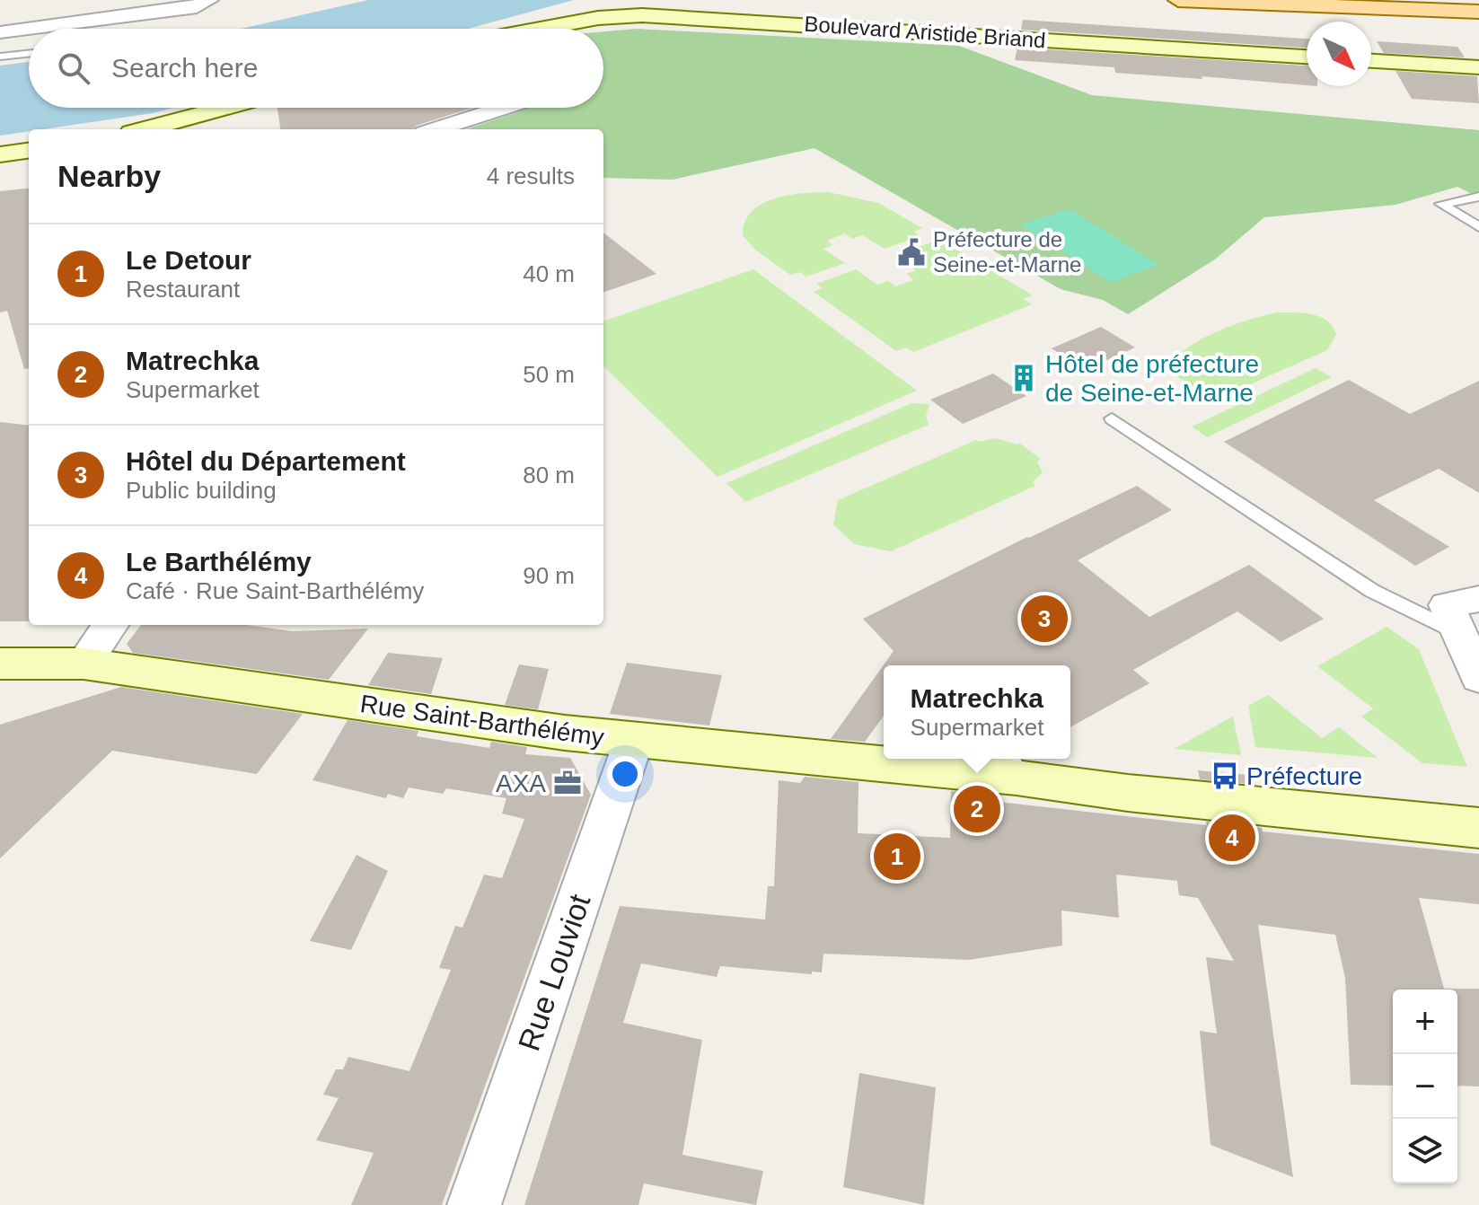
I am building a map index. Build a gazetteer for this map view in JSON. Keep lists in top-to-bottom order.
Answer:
{
  "streets": {
    "street": ["Boulevard Aristide Briand", "Rue Saint-Barthélémy", "Rue Louviot"]
  },
  "crossings": [
    ["Rue Saint-Barthélémy", "Rue Louviot"]
  ],
  "places": {
    "public building": ["Préfecture de Seine-et-Marne"],
    "building": ["Hôtel de préfecture de Seine-et-Marne"],
    "bus stop": ["Préfecture"],
    "office": ["AXA"]
  },
  "north": "bottom right",
  "page": {
    "search": "Search here",
    "heading": ["Nearby", "4 results"],
    "list": [
      {
        "mark": "1",
        "name": "Le Detour",
        "note": "Restaurant",
        "value": "40 m"
      },
      {
        "mark": "2",
        "name": "Matrechka",
        "note": "Supermarket",
        "value": "50 m"
      },
      {
        "mark": "3",
        "name": "Hôtel du Département",
        "note": "Public building",
        "value": "80 m"
      },
      {
        "mark": "4",
        "name": "Le Barthélémy",
        "note": "Café · Rue Saint-Barthélémy",
        "value": "90 m"
      }
    ],
    "pins": [
      "3",
      "2",
      "4",
      "1"
    ],
    "popup": ["Matrechka", "Supermarket"],
    "map_buttons": ["+", "−"]
  }
}
